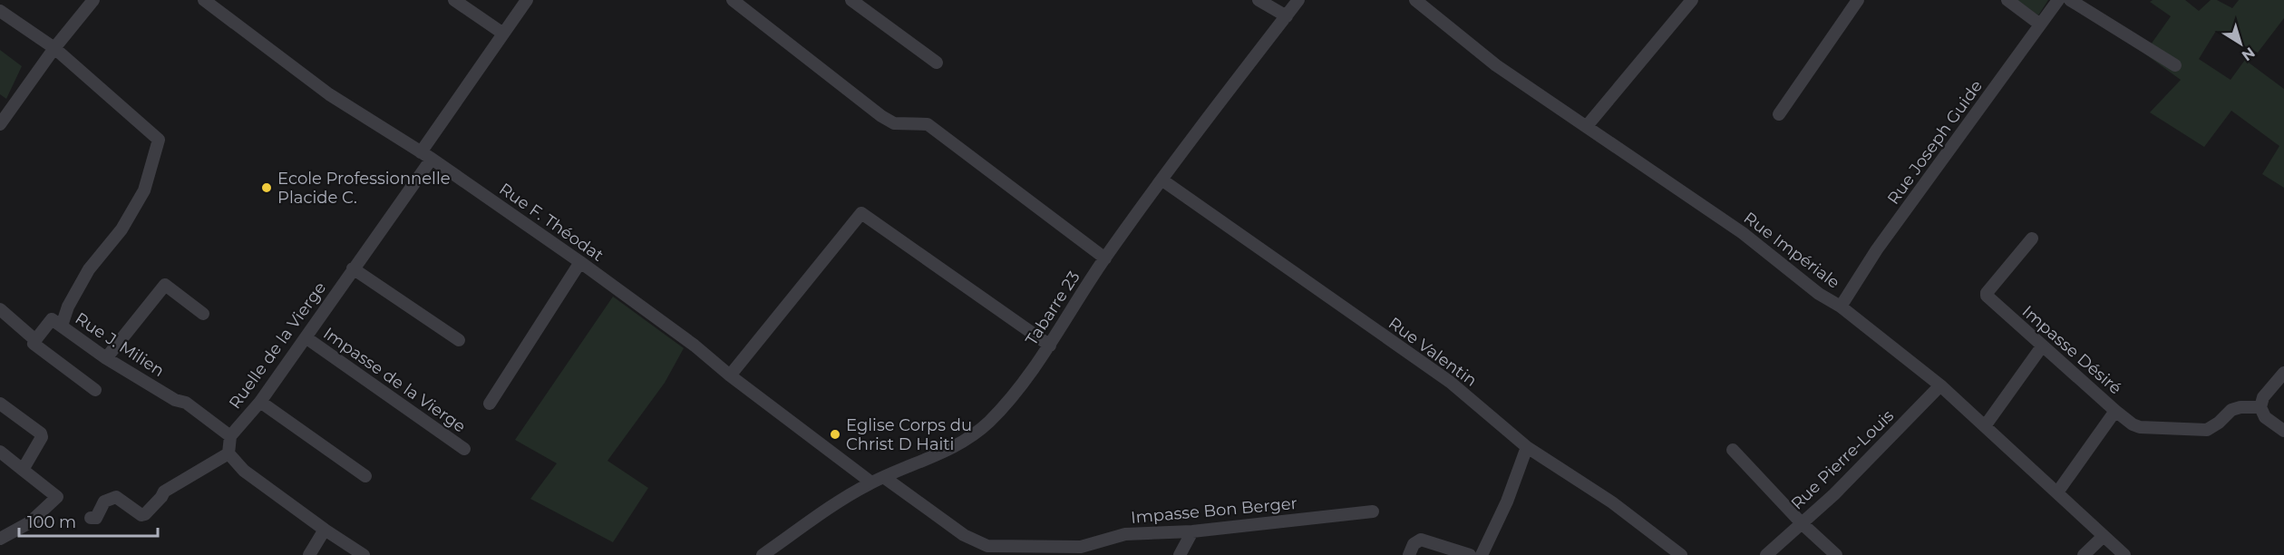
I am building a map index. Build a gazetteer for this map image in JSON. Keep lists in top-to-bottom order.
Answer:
{
  "streets": {
    "street": [
      "Rue Joseph Guide",
      "Rue F. Théodat",
      "Rue Impériale",
      "Tabarre 23",
      "Rue J. Milien",
      "Ruelle de la Vierge",
      "Impasse Désiré",
      "Rue Valentin",
      "Impasse de la Vierge",
      "Rue Pierre-Louis",
      "Impasse Bon Berger"
    ]
  },
  "crossings": [
    ["Rue Joseph Guide", "Rue Impériale"],
    ["Rue F. Théodat", "Tabarre 23"],
    ["Rue F. Théodat", "Ruelle de la Vierge"],
    ["Rue Impériale", "Impasse Désiré"],
    ["Rue Impériale", "Rue Pierre-Louis"],
    ["Tabarre 23", "Rue Valentin"],
    ["Tabarre 23", "Impasse Bon Berger"],
    ["Rue J. Milien", "Ruelle de la Vierge"],
    ["Ruelle de la Vierge", "Impasse de la Vierge"]
  ],
  "places": ["Ecole Professionnelle Placide C.", "Eglise Corps du Christ D Haiti"],
  "scale_bar": "100 m",
  "north": "bottom right"
}
